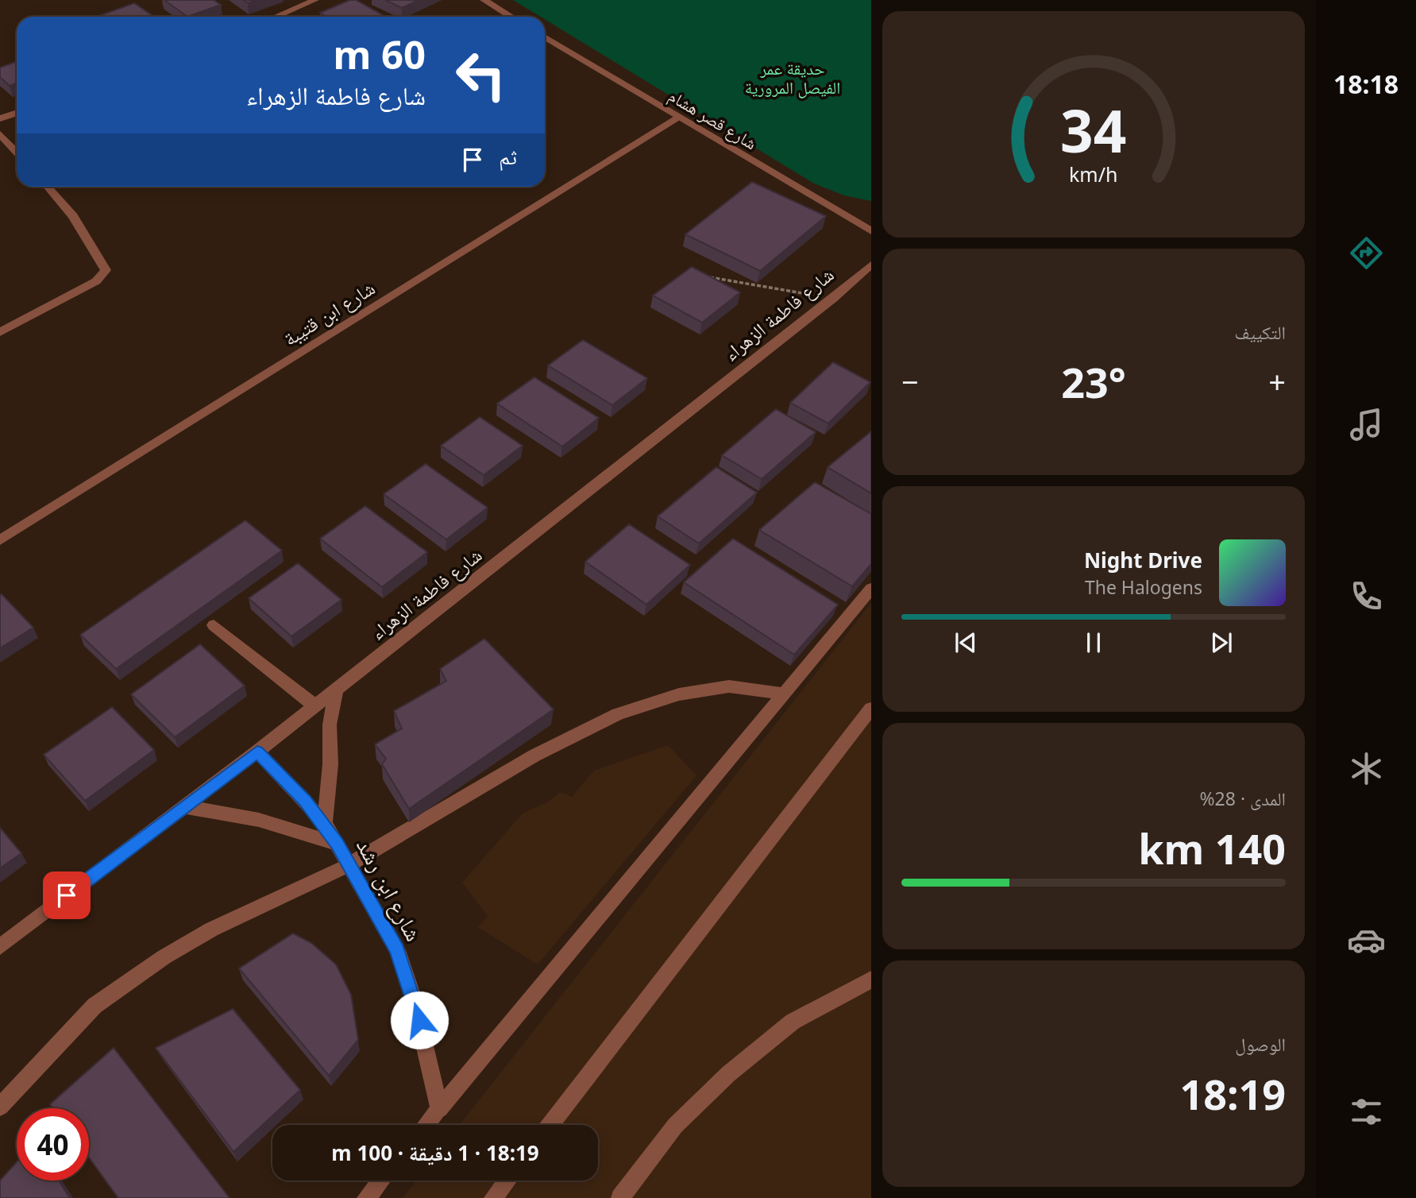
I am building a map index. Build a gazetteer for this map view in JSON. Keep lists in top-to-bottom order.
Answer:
{
  "streets": {
    "street": [
      "شارع قصر هشام",
      "شارع ابن قتيبة",
      "شارع فاطمة الزهراء",
      "شارع ابن رشد"
    ]
  },
  "crossings": [
    ["شارع قصر هشام", "شارع ابن قتيبة"],
    ["شارع فاطمة الزهراء", "شارع ابن رشد"]
  ],
  "parks": ["حديقة عمر الفيصل المرورية"],
  "page": {
    "tabs": "18:18",
    "turn": ["60 m", "شارع فاطمة الزهراء"],
    "then": "ثم",
    "tile": [
      "التكييف",
      ["المدى · 28%", "140 km"],
      ["الوصول", "18:19"]
    ],
    "heat": ["−", "23°", "+"],
    "song": ["Night Drive", "The Halogens"],
    "limit": "40",
    "trip": "18:19 · 1 دقيقة · 100 m",
    "gauge": ["34", "km/h"]
  }
}
